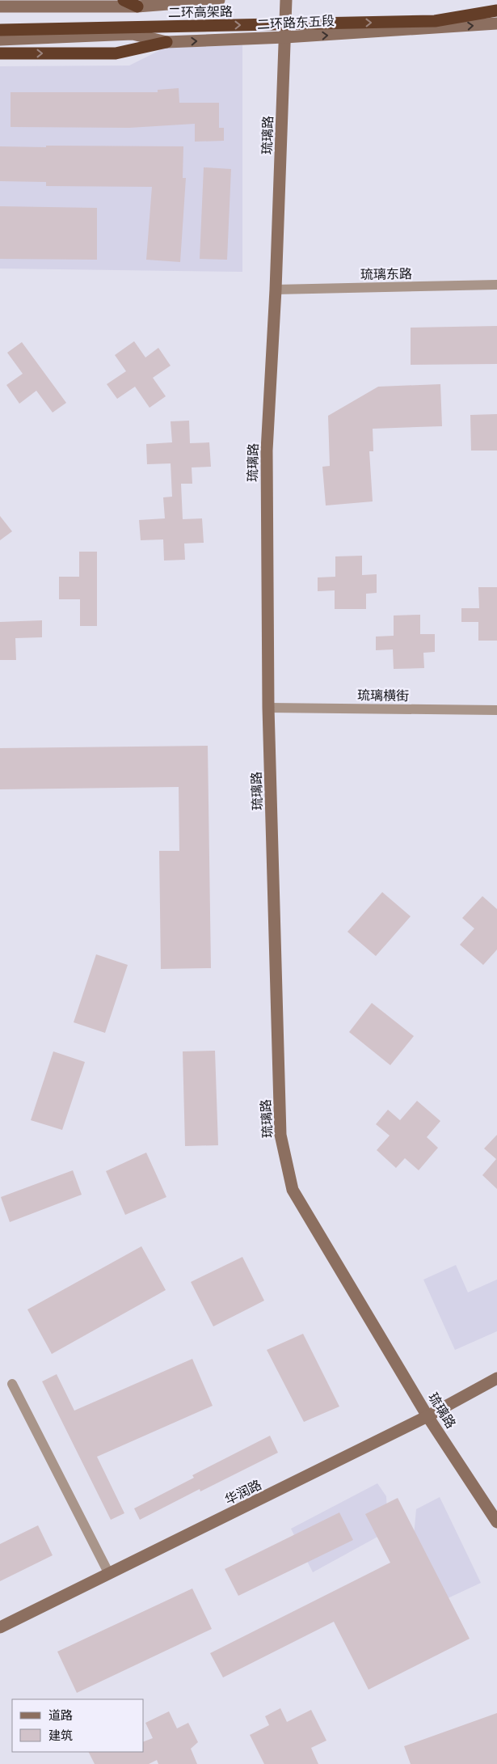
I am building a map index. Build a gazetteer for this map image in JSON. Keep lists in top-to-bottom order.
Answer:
{
  "streets": {
    "highway": ["二环高架路"],
    "street": [
      "二环路东五段",
      "琉璃路",
      "琉璃东路",
      "琉璃横街",
      "华润路"
    ]
  },
  "crossings": [
    ["二环路东五段", "琉璃路"],
    ["琉璃路", "琉璃东路"],
    ["琉璃路", "琉璃横街"],
    ["琉璃路", "华润路"]
  ],
  "one_way": ["二环路东五段"],
  "legend": ["道路", "建筑"]
}
